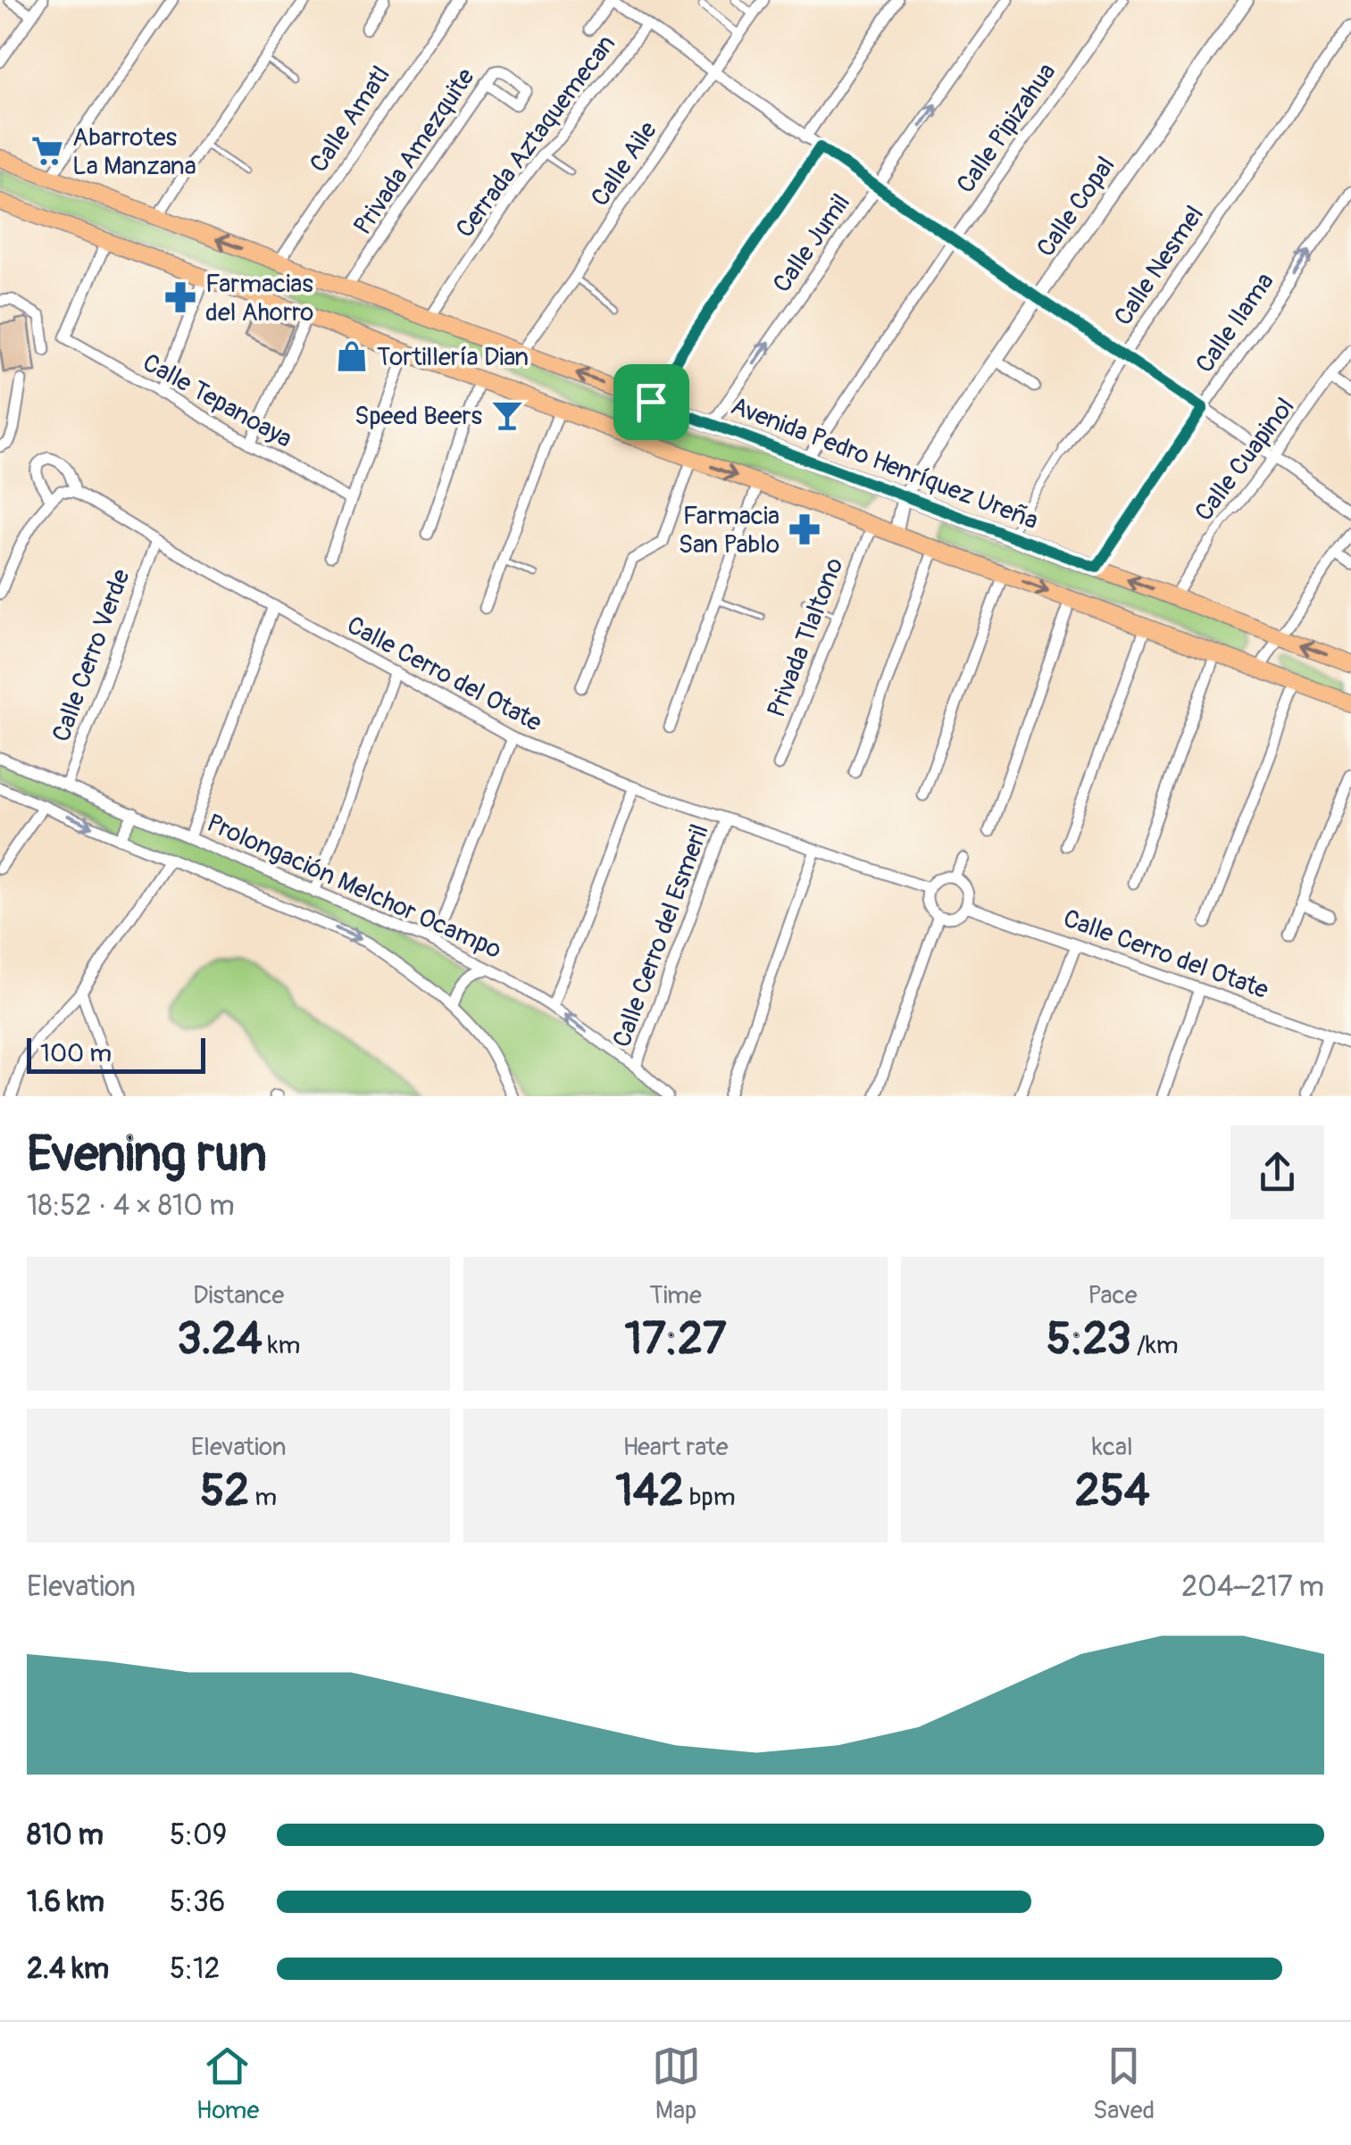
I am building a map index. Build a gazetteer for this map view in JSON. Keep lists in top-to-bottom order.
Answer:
{
  "streets": {
    "main road": ["Avenida Pedro Henríquez Ureña"],
    "street": [
      "Calle Amatl",
      "Calle Pipizahua",
      "Cerrada Aztaquemecan",
      "Privada Amezquite",
      "Calle Aile",
      "Calle Copal",
      "Calle Jumil",
      "Calle Nesmel",
      "Calle Ilama",
      "Calle Tepanoaya",
      "Calle Cuapinol",
      "Privada Tlaltono",
      "Calle Cerro Verde",
      "Calle Cerro del Otate",
      "Prolongación Melchor Ocampo",
      "Calle Cerro del Esmeril"
    ]
  },
  "crossings": [
    ["Calle Amatl", "Avenida Pedro Henríquez Ureña"],
    ["Calle Pipizahua", "Avenida Pedro Henríquez Ureña"],
    ["Cerrada Aztaquemecan", "Avenida Pedro Henríquez Ureña"],
    ["Privada Amezquite", "Avenida Pedro Henríquez Ureña"],
    ["Calle Aile", "Avenida Pedro Henríquez Ureña"],
    ["Calle Copal", "Avenida Pedro Henríquez Ureña"],
    ["Calle Jumil", "Avenida Pedro Henríquez Ureña"],
    ["Calle Nesmel", "Avenida Pedro Henríquez Ureña"],
    ["Calle Ilama", "Avenida Pedro Henríquez Ureña"],
    ["Calle Cuapinol", "Avenida Pedro Henríquez Ureña"],
    ["Calle Cerro Verde", "Calle Cerro del Otate"],
    ["Calle Cerro Verde", "Prolongación Melchor Ocampo"],
    ["Calle Cerro del Otate", "Calle Cerro del Esmeril"],
    ["Prolongación Melchor Ocampo", "Calle Cerro del Esmeril"]
  ],
  "one_way": ["Calle Ilama"],
  "places": {
    "supermarket": ["Abarrotes La Manzana"],
    "pharmacy": ["Farmacias del Ahorro", "Farmacia San Pablo"],
    "shop": ["Tortillería Dian"],
    "bar": ["Speed Beers"]
  },
  "scale_bar": "100 m",
  "page": {
    "scale": "100 m",
    "heading": ["Evening run", "18:52 · 4 × 810 m"],
    "stats": [
      ["Distance", "3.24 km"],
      ["Time", "17:27"],
      ["Pace", "5:23 /km"],
      ["Elevation", "52 m"],
      ["Heart rate", "142 bpm"],
      ["kcal", "254"]
    ],
    "chart": ["Elevation", "204–217 m"],
    "list": [
      {
        "name": "810 m",
        "note": "5:09"
      },
      {
        "name": "1.6 km",
        "note": "5:36"
      },
      {
        "name": "2.4 km",
        "note": "5:12"
      }
    ],
    "tabs": ["Home", "Map", "Saved"]
  }
}
